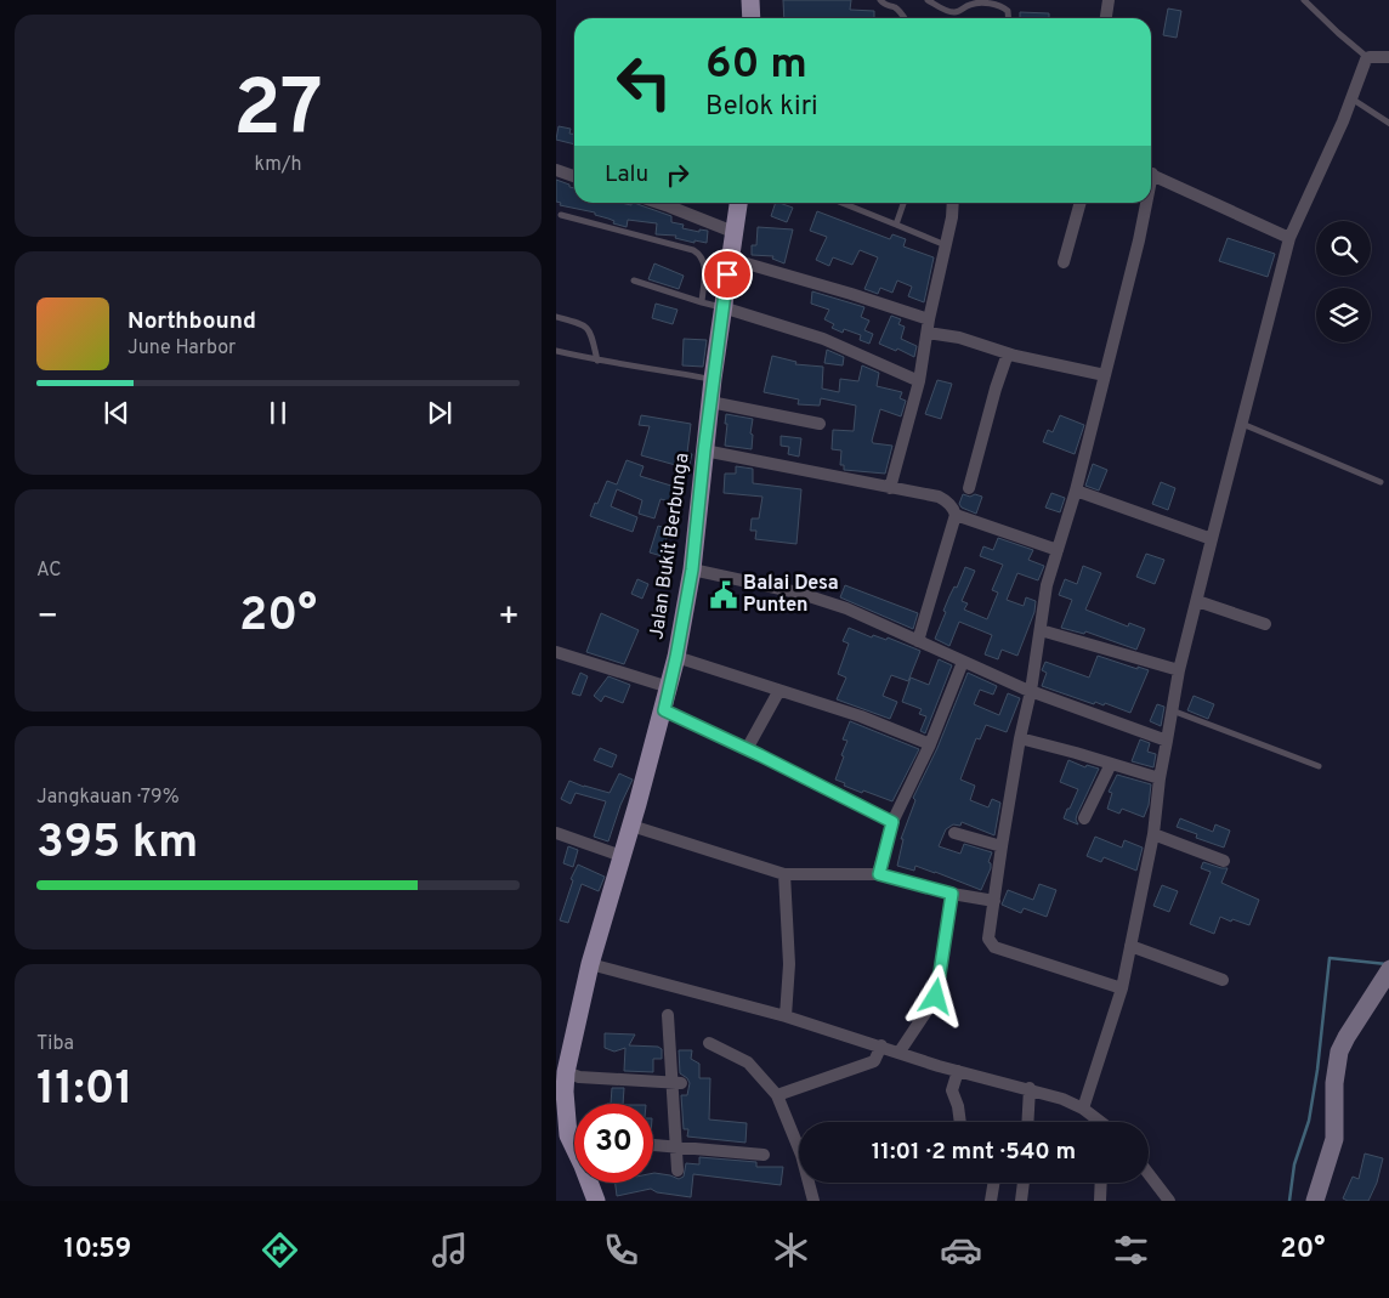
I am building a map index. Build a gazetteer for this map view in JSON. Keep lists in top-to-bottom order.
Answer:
{
  "streets": {
    "main road": ["Jalan Bukit Berbunga"]
  },
  "places": {
    "public building": ["Balai Desa Punten"]
  },
  "page": {
    "tile": [
      ["27", "km/h"],
      "AC",
      ["Jangkauan · 79%", "395 km"],
      ["Tiba", "11:01"]
    ],
    "turn": ["60 m", "Belok kiri"],
    "then": "Lalu",
    "song": ["Northbound", "June Harbor"],
    "heat": ["−", "20°", "+"],
    "limit": "30",
    "trip": "11:01 · 2 mnt · 540 m",
    "tabs": ["10:59", "20°"]
  }
}
